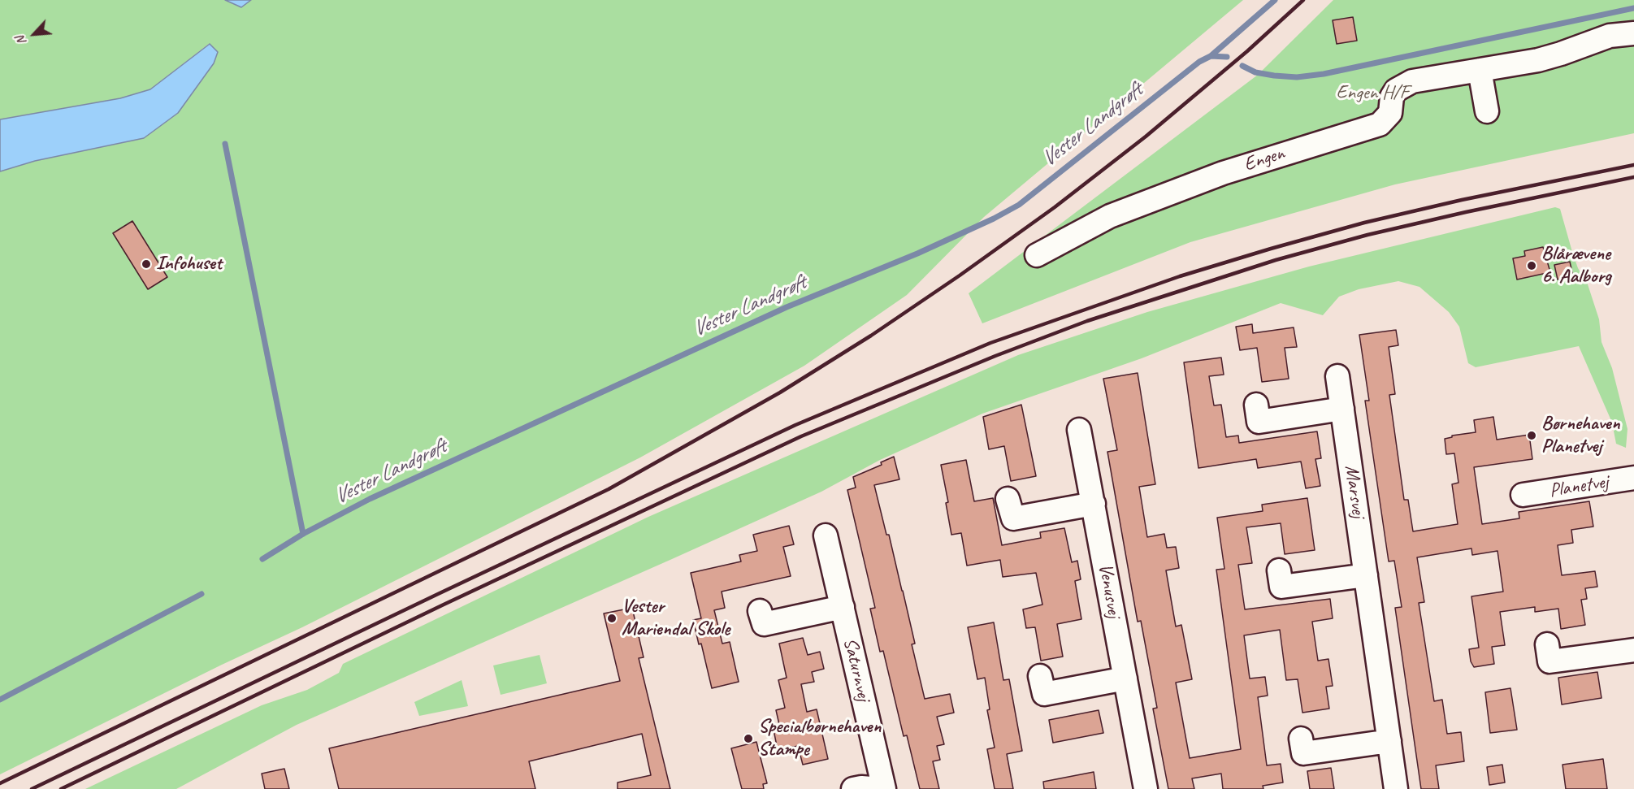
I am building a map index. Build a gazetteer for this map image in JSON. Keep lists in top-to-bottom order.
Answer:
{
  "streets": {
    "street": [
      "Engen",
      "Planetvej",
      "Marsvej",
      "Venusvej",
      "Saturnvej"
    ]
  },
  "water": ["Vester Landgrøft"],
  "parks": ["Engen H/F"],
  "places": [
    "Infohuset",
    "Blårævene 6. Aalborg",
    "Børnehaven Planetvej",
    "Vester Mariendal Skole",
    "Specialbørnehaven Stampe"
  ],
  "north": "bottom left"
}
